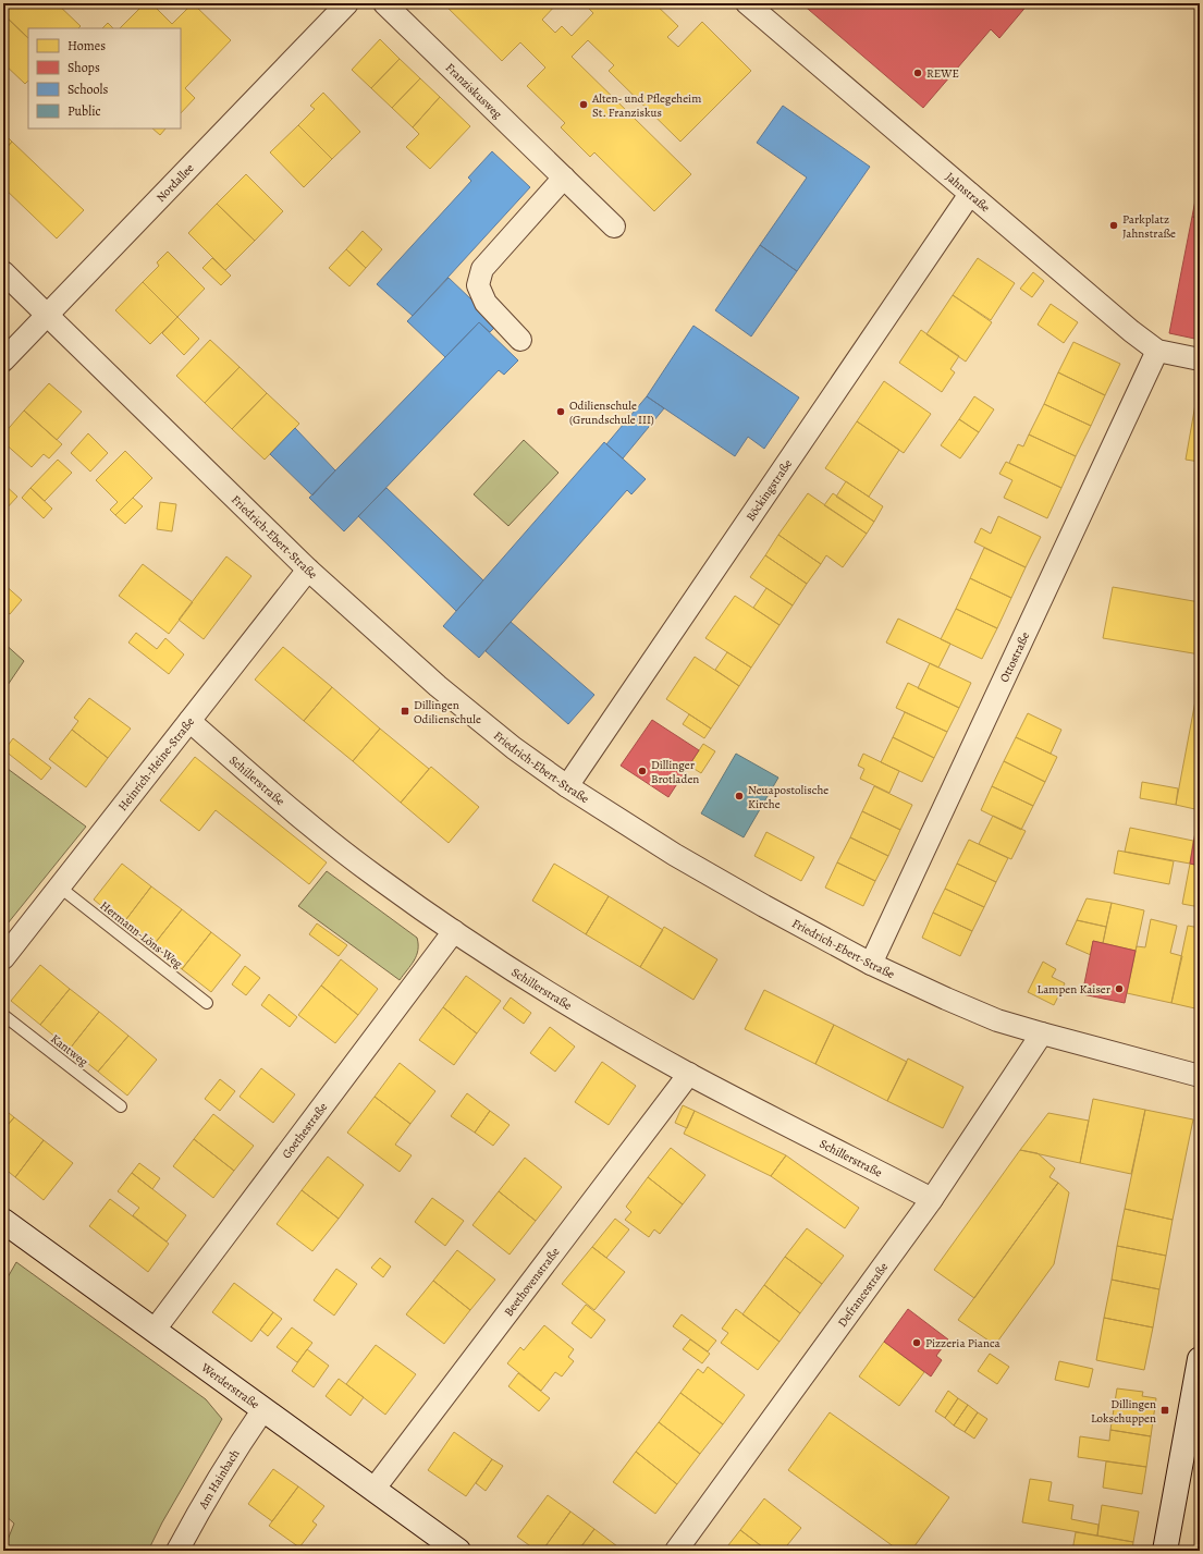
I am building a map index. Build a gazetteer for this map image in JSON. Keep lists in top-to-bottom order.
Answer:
{
  "streets": {
    "street": [
      "Franziskusweg",
      "Nordallee",
      "Jahnstraße",
      "Böckingstraße",
      "Friedrich-Ebert-Straße",
      "Ottostraße",
      "Heinrich-Heine-Straße",
      "Schillerstraße",
      "Goethestraße",
      "Beethovenstraße",
      "Defrancestraße",
      "Werderstraße",
      "Am Hainbach"
    ],
    "lane": ["Hermann-Löns-Weg", "Kantweg"]
  },
  "crossings": [
    ["Nordallee", "Friedrich-Ebert-Straße"],
    ["Jahnstraße", "Böckingstraße"],
    ["Jahnstraße", "Ottostraße"],
    ["Böckingstraße", "Friedrich-Ebert-Straße"],
    ["Friedrich-Ebert-Straße", "Ottostraße"],
    ["Friedrich-Ebert-Straße", "Heinrich-Heine-Straße"],
    ["Friedrich-Ebert-Straße", "Defrancestraße"],
    ["Heinrich-Heine-Straße", "Schillerstraße"],
    ["Heinrich-Heine-Straße", "Hermann-Löns-Weg"],
    ["Schillerstraße", "Goethestraße"],
    ["Schillerstraße", "Beethovenstraße"],
    ["Schillerstraße", "Defrancestraße"],
    ["Goethestraße", "Werderstraße"],
    ["Beethovenstraße", "Werderstraße"],
    ["Werderstraße", "Am Hainbach"]
  ],
  "places": {
    "other": [
      "REWE",
      "Alten- und Pflegeheim St. Franziskus",
      "Parkplatz Jahnstraße",
      "Odilienschule (Grundschule III)",
      "Dillinger Brotladen",
      "Neuapostolische Kirche",
      "Lampen Kaiser",
      "Pizzeria Pianca"
    ],
    "transit": ["Dillingen Odilienschule", "Dillingen Lokschuppen"]
  },
  "legend": [
    "Homes",
    "Shops",
    "Schools",
    "Public"
  ]
}
